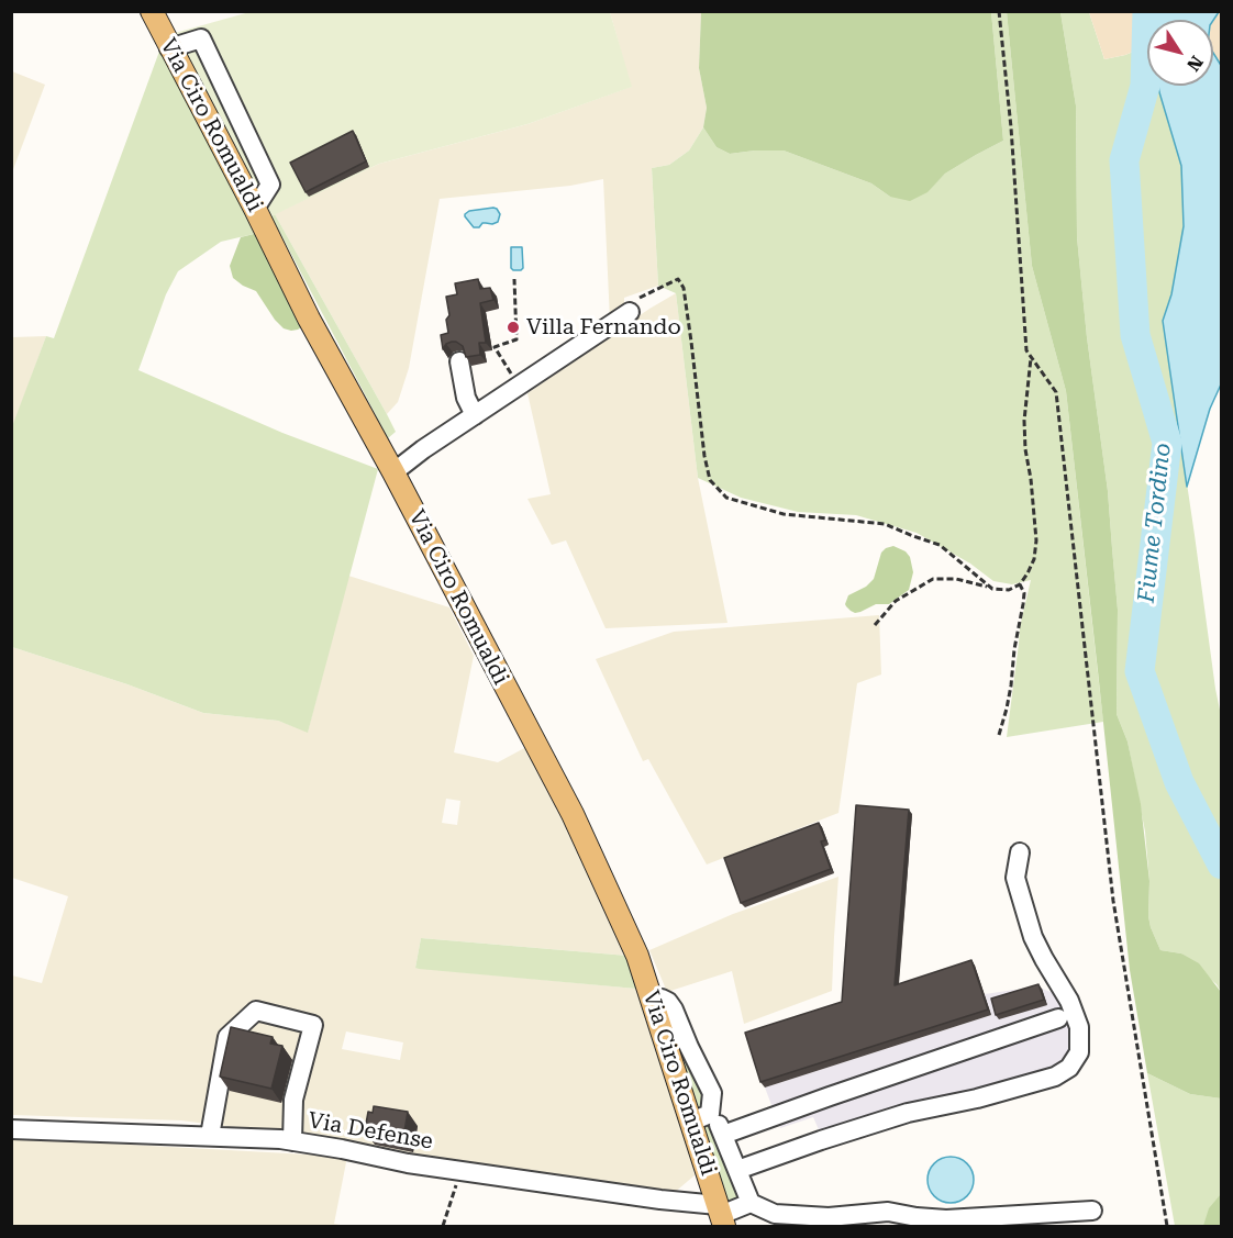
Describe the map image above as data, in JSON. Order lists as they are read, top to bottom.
{
  "streets": {
    "main road": ["Via Ciro Romualdi"],
    "street": ["Via Defense"]
  },
  "crossings": [
    ["Via Ciro Romualdi", "Via Defense"]
  ],
  "water": ["Fiume Tordino"],
  "places": ["Villa Fernando"],
  "north": "bottom right"
}
